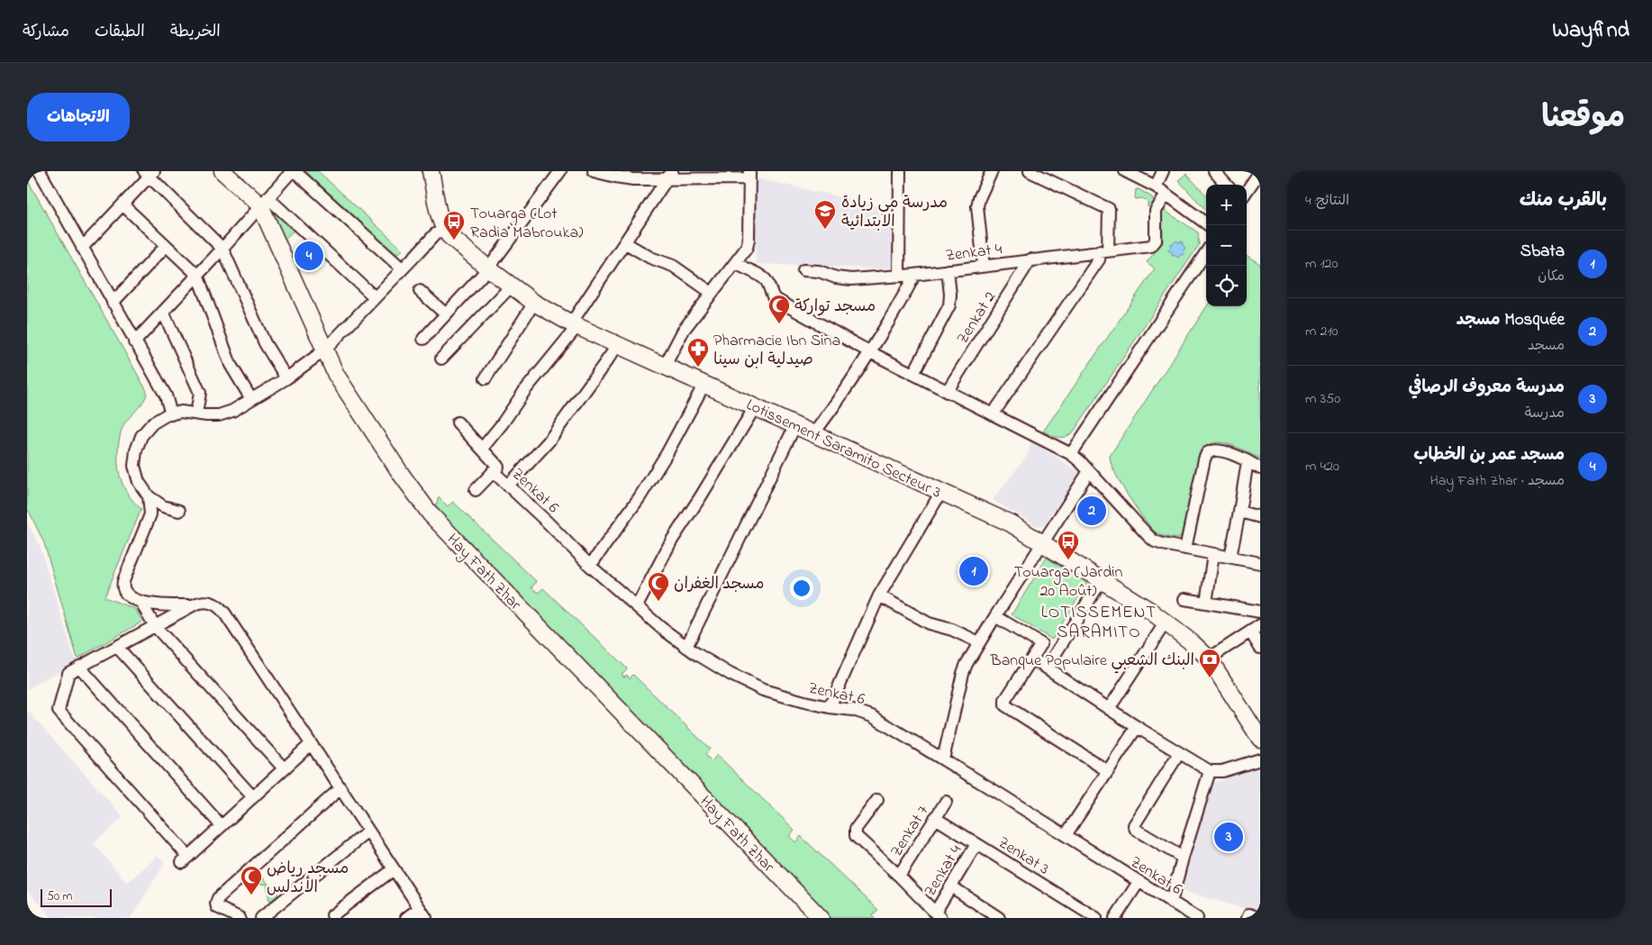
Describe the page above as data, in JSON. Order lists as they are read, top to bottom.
{
  "streets": {
    "street": [
      "Zenkat 4",
      "Zenkat 2",
      "Lotissement Saramito Secteur 3",
      "Zenkat 6",
      "Hay Fath Zhar",
      "Zenkat 7",
      "Zenkat 3"
    ]
  },
  "crossings": [
    ["Zenkat 4", "Zenkat 2"],
    ["Zenkat 4", "Zenkat 3"],
    ["Zenkat 7", "Zenkat 3"]
  ],
  "districts": ["LOTISSEMENT SARAMITO"],
  "places": {
    "school or university": ["مدرسة مي زيادة الابتدائية"],
    "bus stop": ["Touarga (Lot Radia Mabrouka)", "Touarga (Jardin 20 Août)"],
    "mosque": ["مسجد تواركة", "مسجد الغفران", "مسجد رياض الأندلس"],
    "pharmacy": ["Pharmacie Ibn Sina صيدلية ابن سينا"],
    "bank": ["Banque Populaire البنك الشعبي"]
  },
  "scale_bar": "50 m",
  "page": {
    "header": "Wayfind",
    "nav": ["الخريطة", "الطبقات", "مشاركة"],
    "title": "موقعنا",
    "buttons": "الاتجاهات",
    "heading": ["بالقرب منك", "النتائج: 4"],
    "map_buttons": ["+", "−"],
    "list": [
      {
        "mark": "1",
        "name": "Sbata",
        "note": "مكان",
        "value": "120 m"
      },
      {
        "mark": "2",
        "name": "Mosquée مسجد",
        "note": "مسجد",
        "value": "210 m"
      },
      {
        "mark": "3",
        "name": "مدرسة معروف الرصافي",
        "note": "مدرسة",
        "value": "350 m"
      },
      {
        "mark": "4",
        "name": "مسجد عمر بن الخطاب",
        "note": "مسجد · Hay Fath Zhar",
        "value": "420 m"
      }
    ],
    "pins": [
      "4",
      "2",
      "1",
      "3"
    ],
    "scale": "50 m"
  }
}
